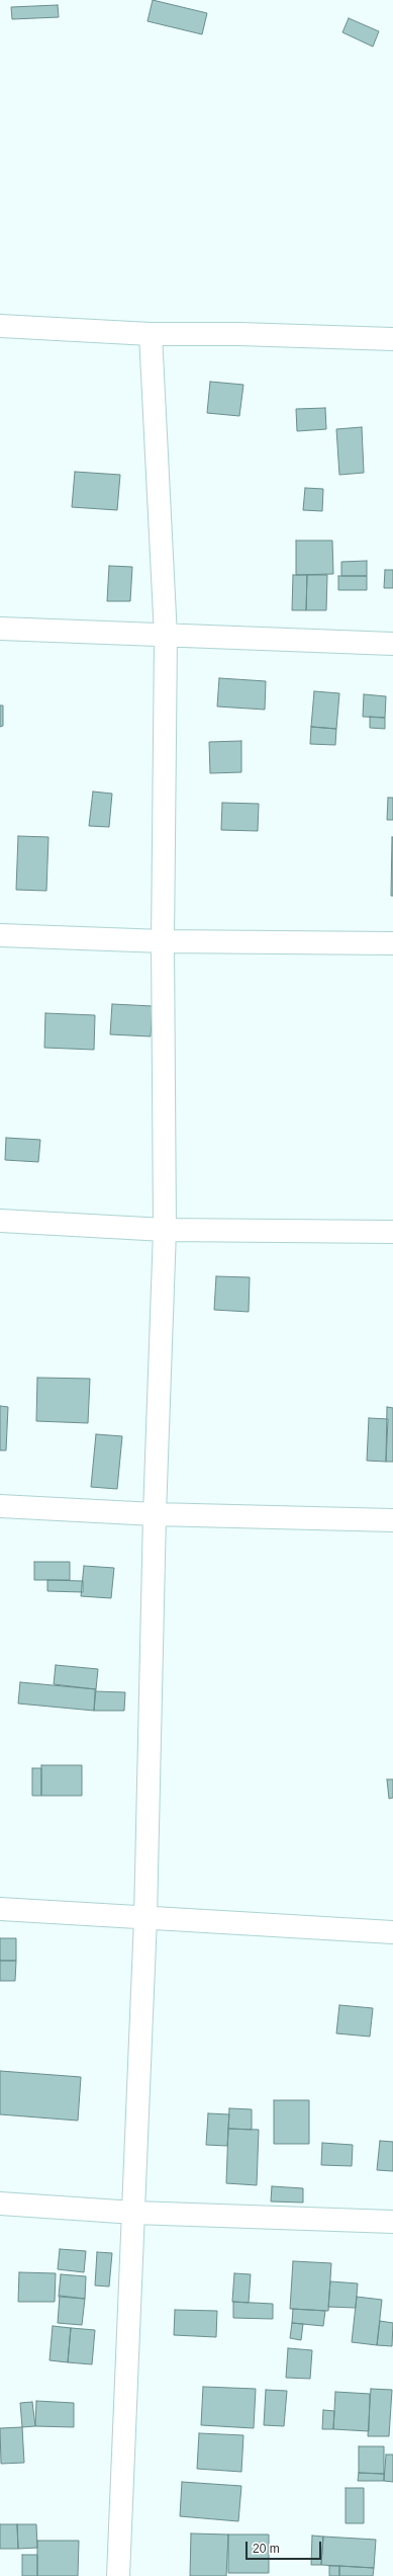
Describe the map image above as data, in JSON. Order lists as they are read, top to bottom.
{
  "scale_bar": "20 m"
}
